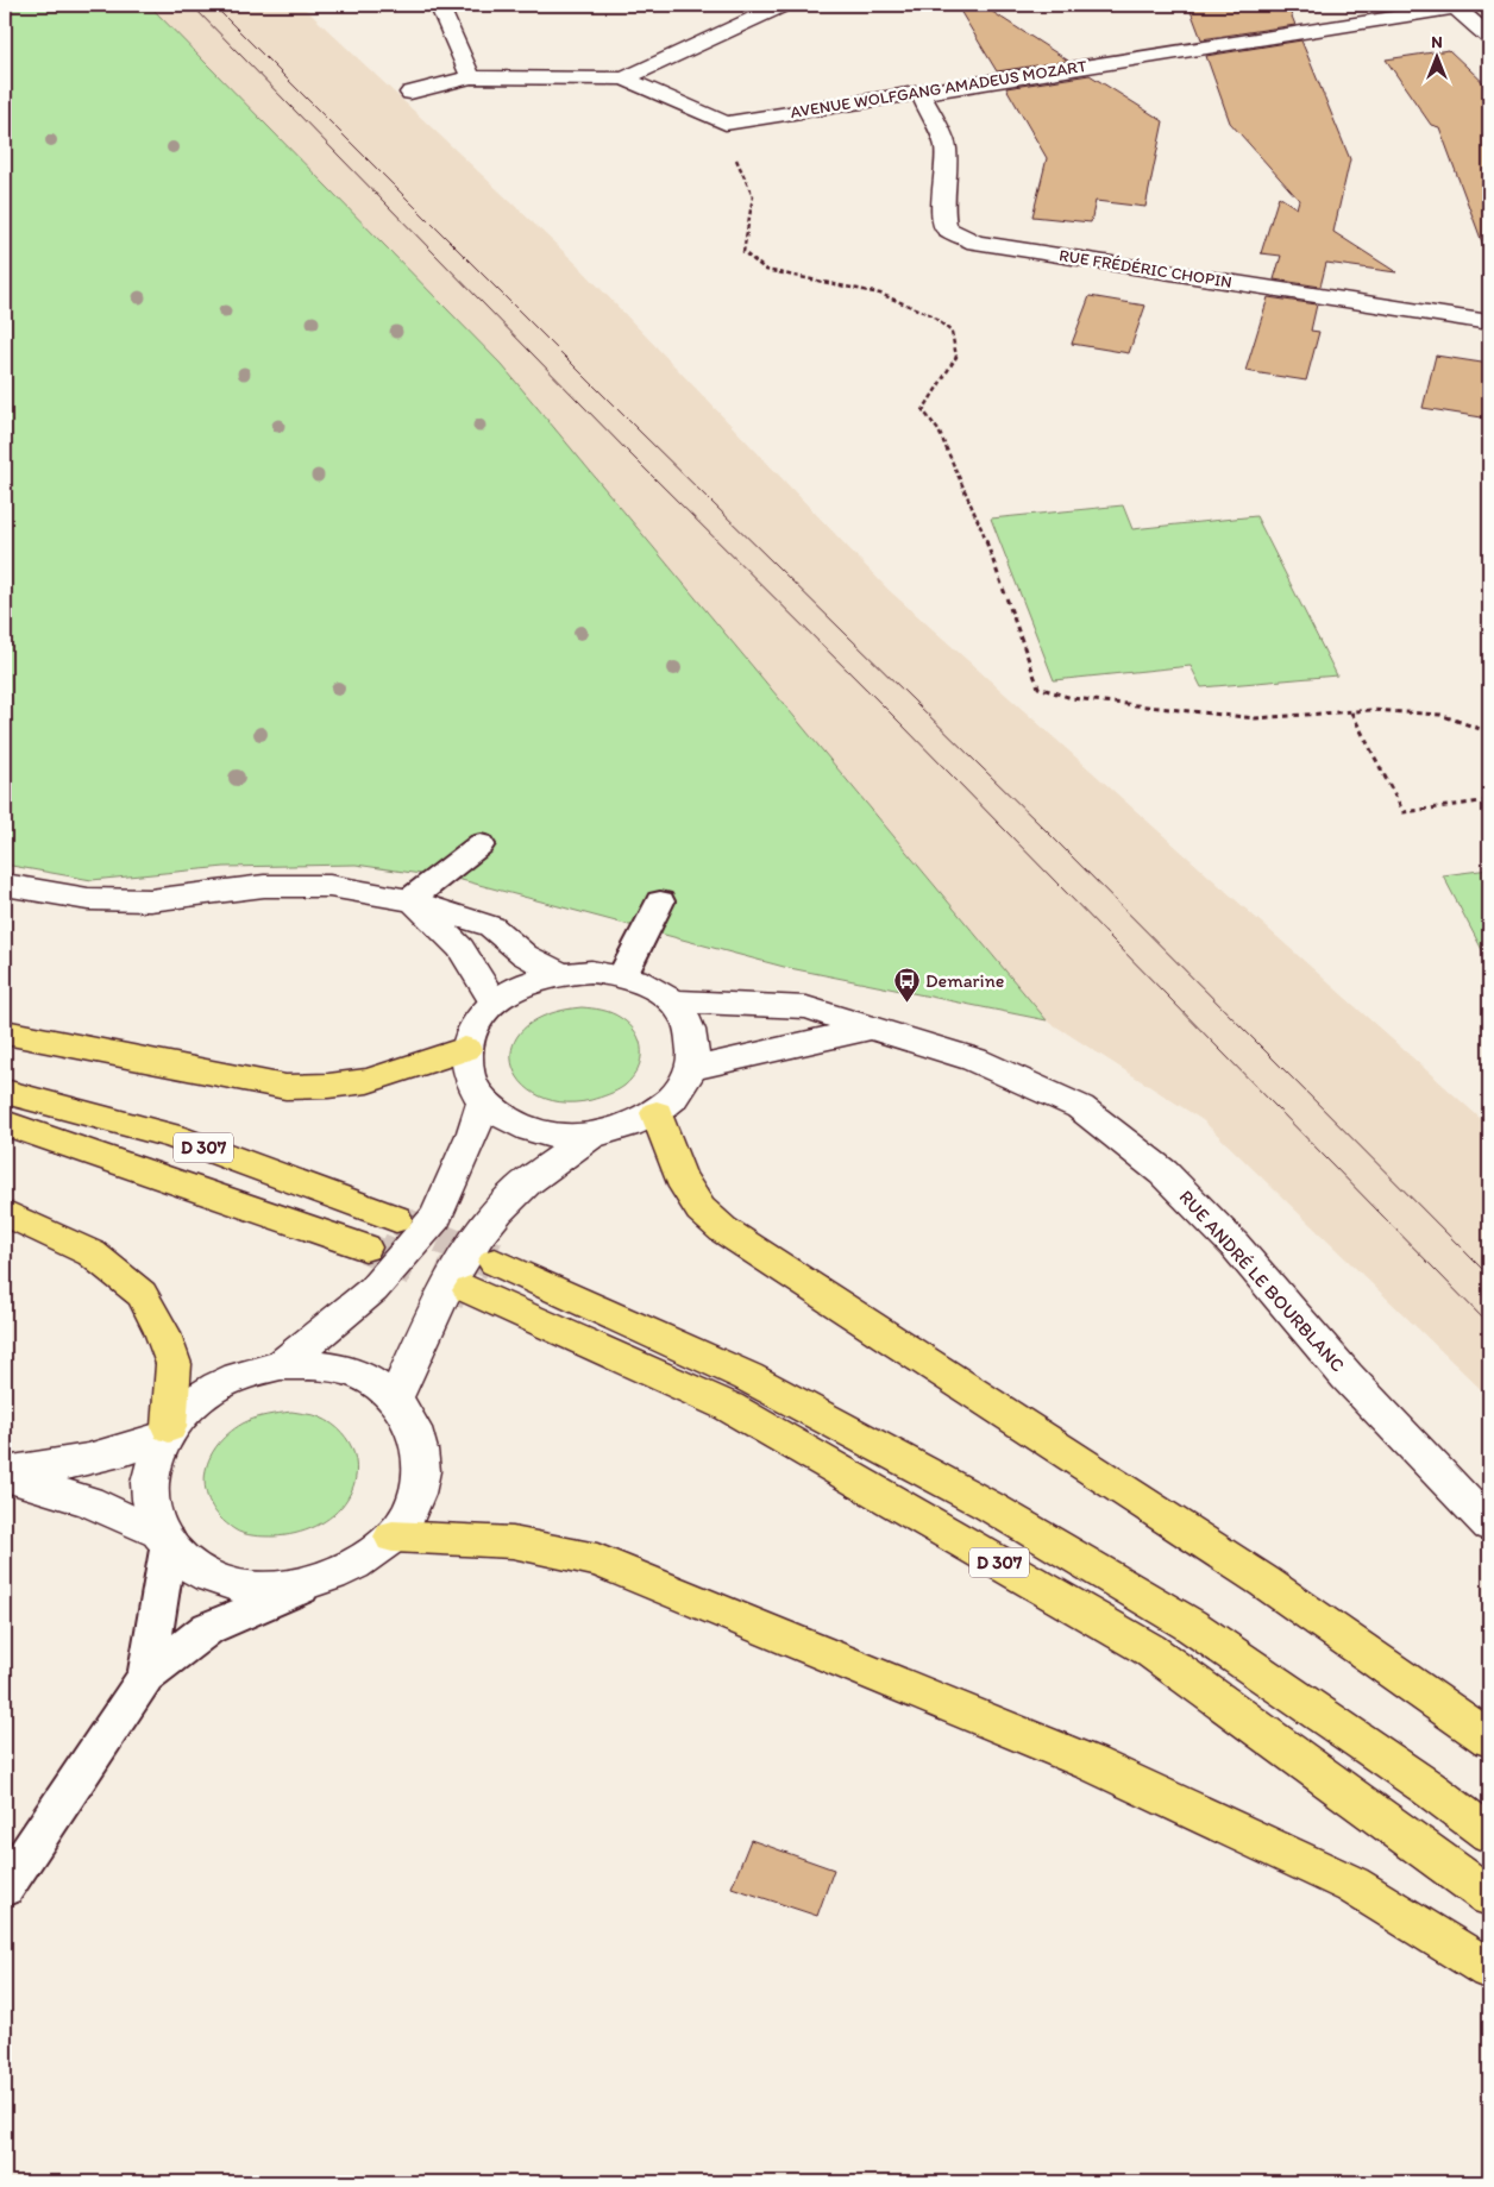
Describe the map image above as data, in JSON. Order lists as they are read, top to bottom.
{
  "streets": {
    "main road": ["D 307"],
    "street": ["AVENUE WOLFGANG AMADEUS MOZART", "RUE FRÉDÉRIC CHOPIN", "RUE ANDRÉ LE BOURBLANC"]
  },
  "crossings": [
    ["AVENUE WOLFGANG AMADEUS MOZART", "RUE FRÉDÉRIC CHOPIN"]
  ],
  "places": {
    "bus stop": ["Demarine"]
  },
  "north": "top"
}
